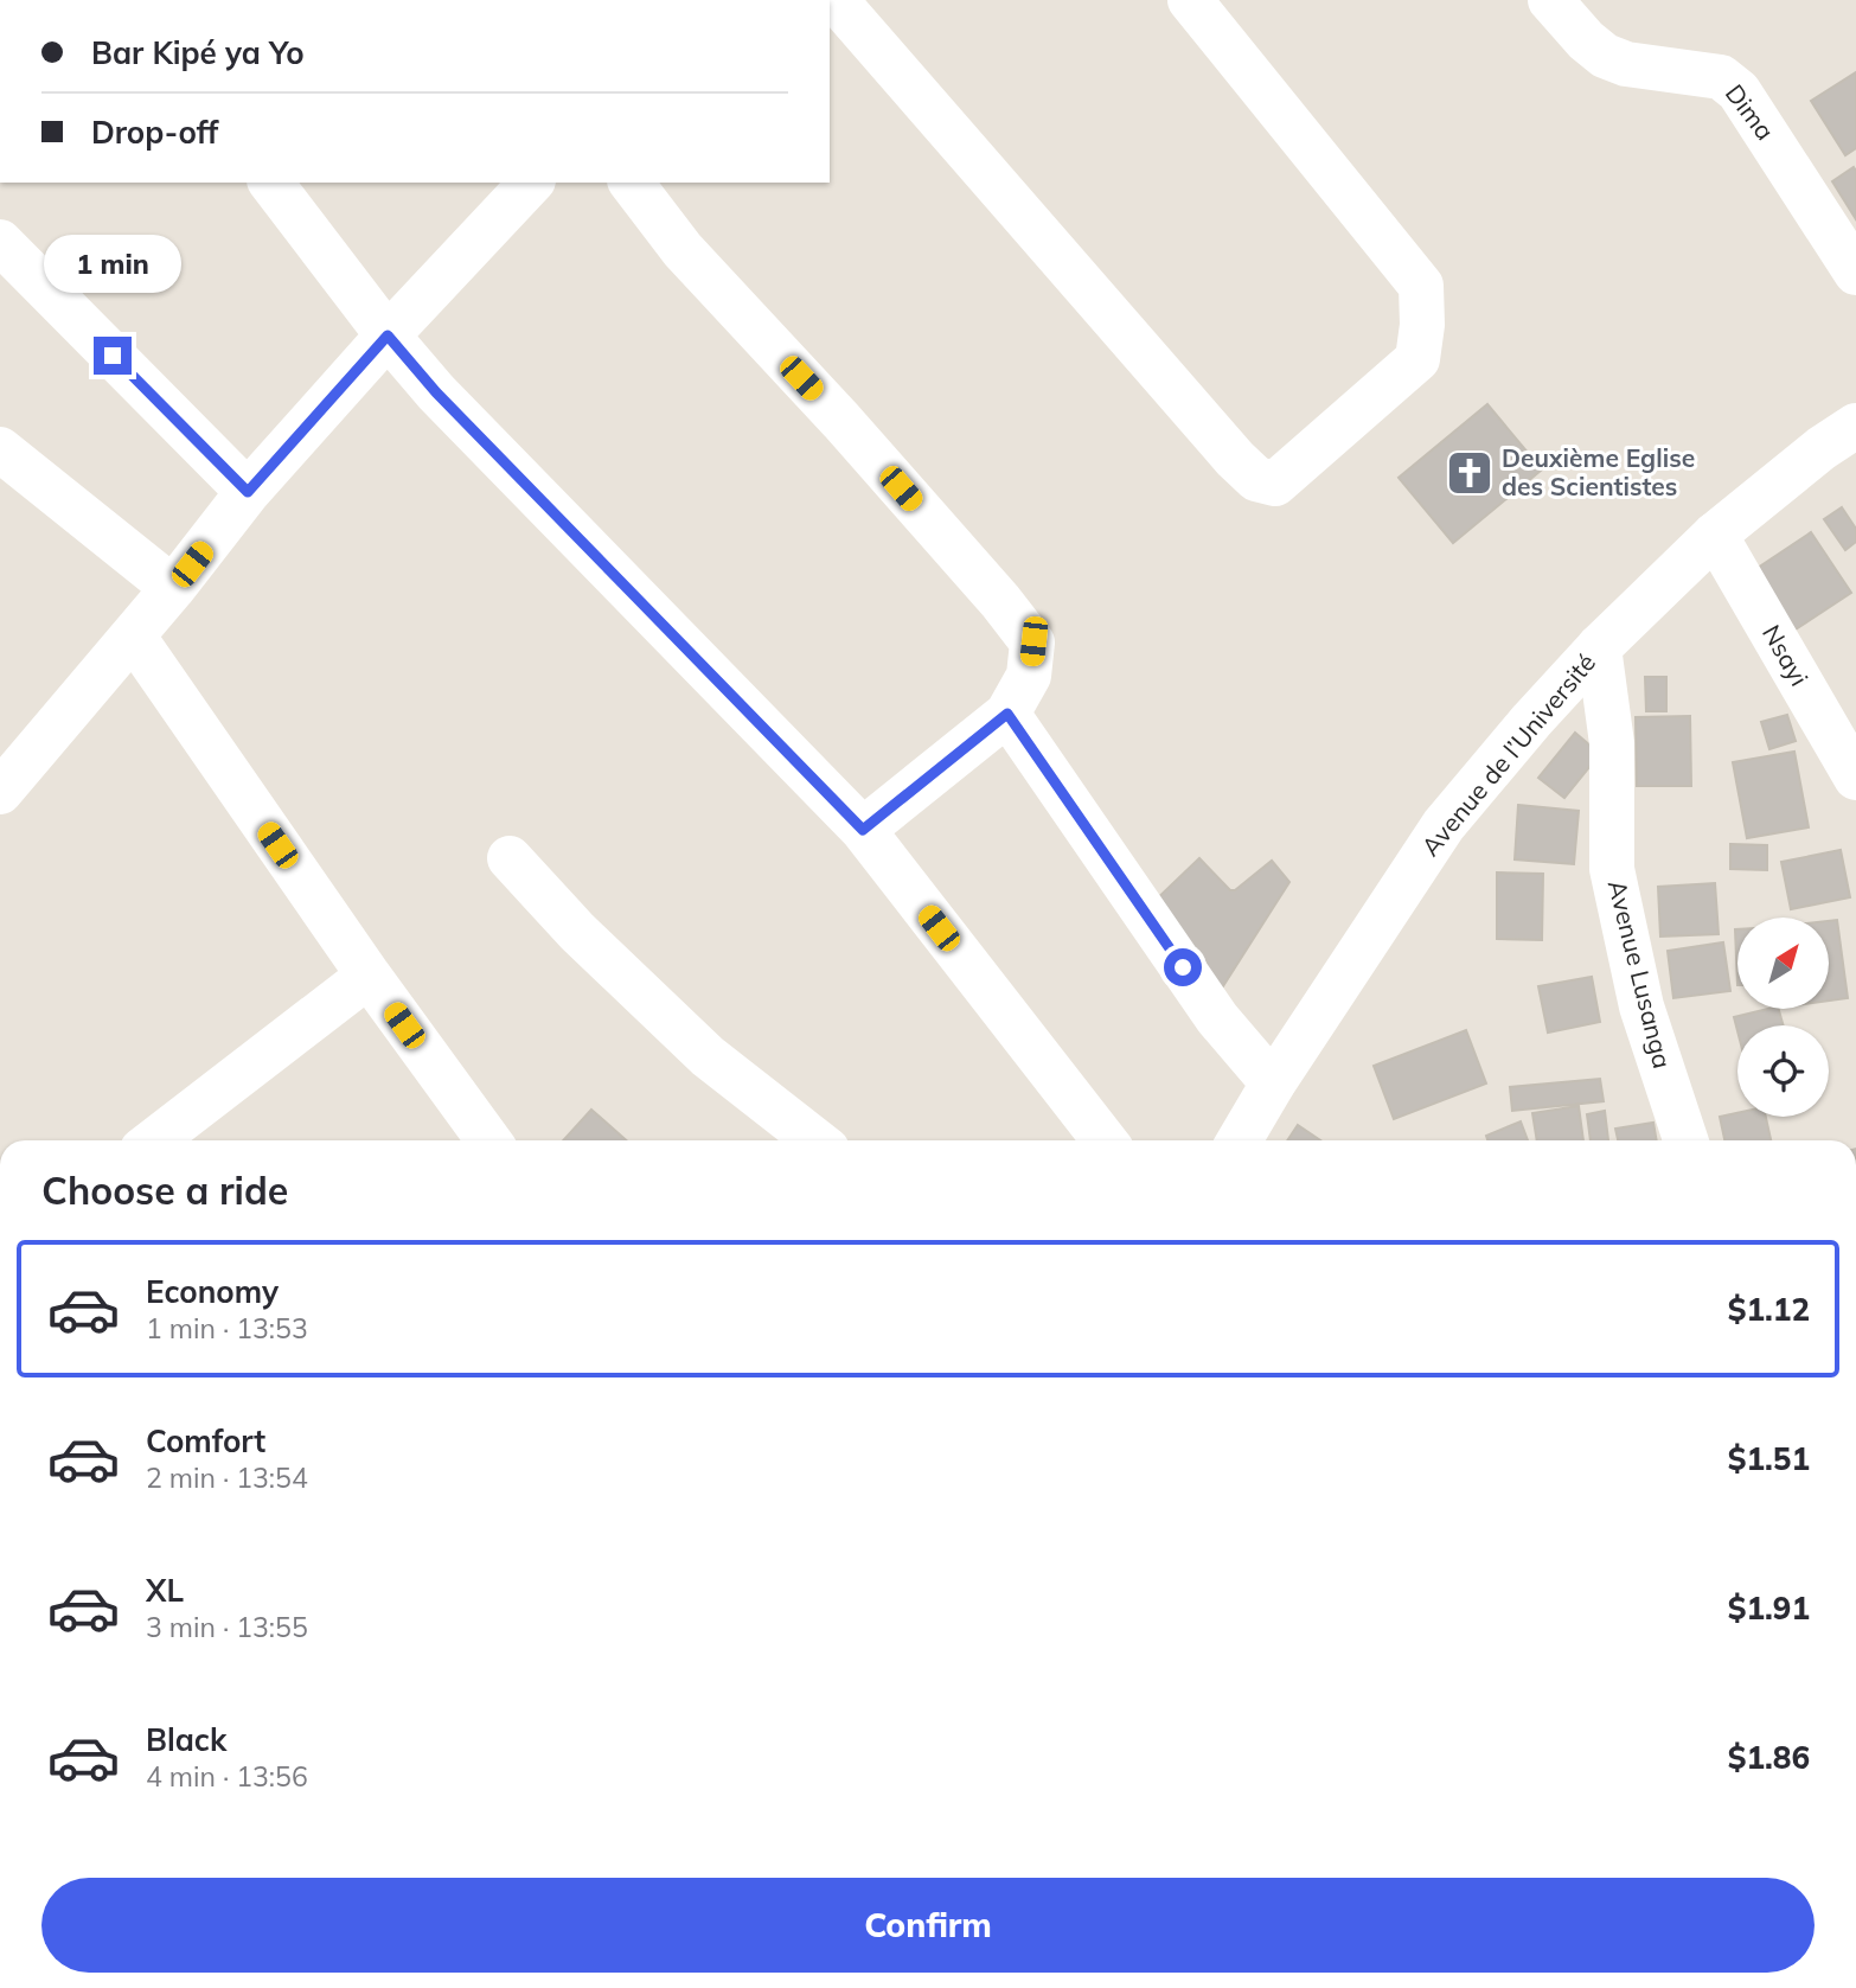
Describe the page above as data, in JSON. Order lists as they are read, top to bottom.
{
  "streets": {
    "street": [
      "Dima",
      "Nsayi",
      "Avenue de l’Université",
      "Avenue Lusanga"
    ]
  },
  "crossings": [
    ["Nsayi", "Avenue de l’Université"],
    ["Avenue de l’Université", "Avenue Lusanga"]
  ],
  "places": {
    "church": ["Deuxième Eglise des Scientistes"]
  },
  "north": "top right",
  "page": {
    "banner": ["Bar Kipé ya Yo", "Drop-off"],
    "bubble": "1 min",
    "heading": "Choose a ride",
    "list": [
      {
        "name": "Economy",
        "note": "1 min · 13:53",
        "value": "$1.12"
      },
      {
        "name": "Comfort",
        "note": "2 min · 13:54",
        "value": "$1.51"
      },
      {
        "name": "XL",
        "note": "3 min · 13:55",
        "value": "$1.91"
      },
      {
        "name": "Black",
        "note": "4 min · 13:56",
        "value": "$1.86"
      }
    ],
    "buttons": "Confirm"
  }
}
